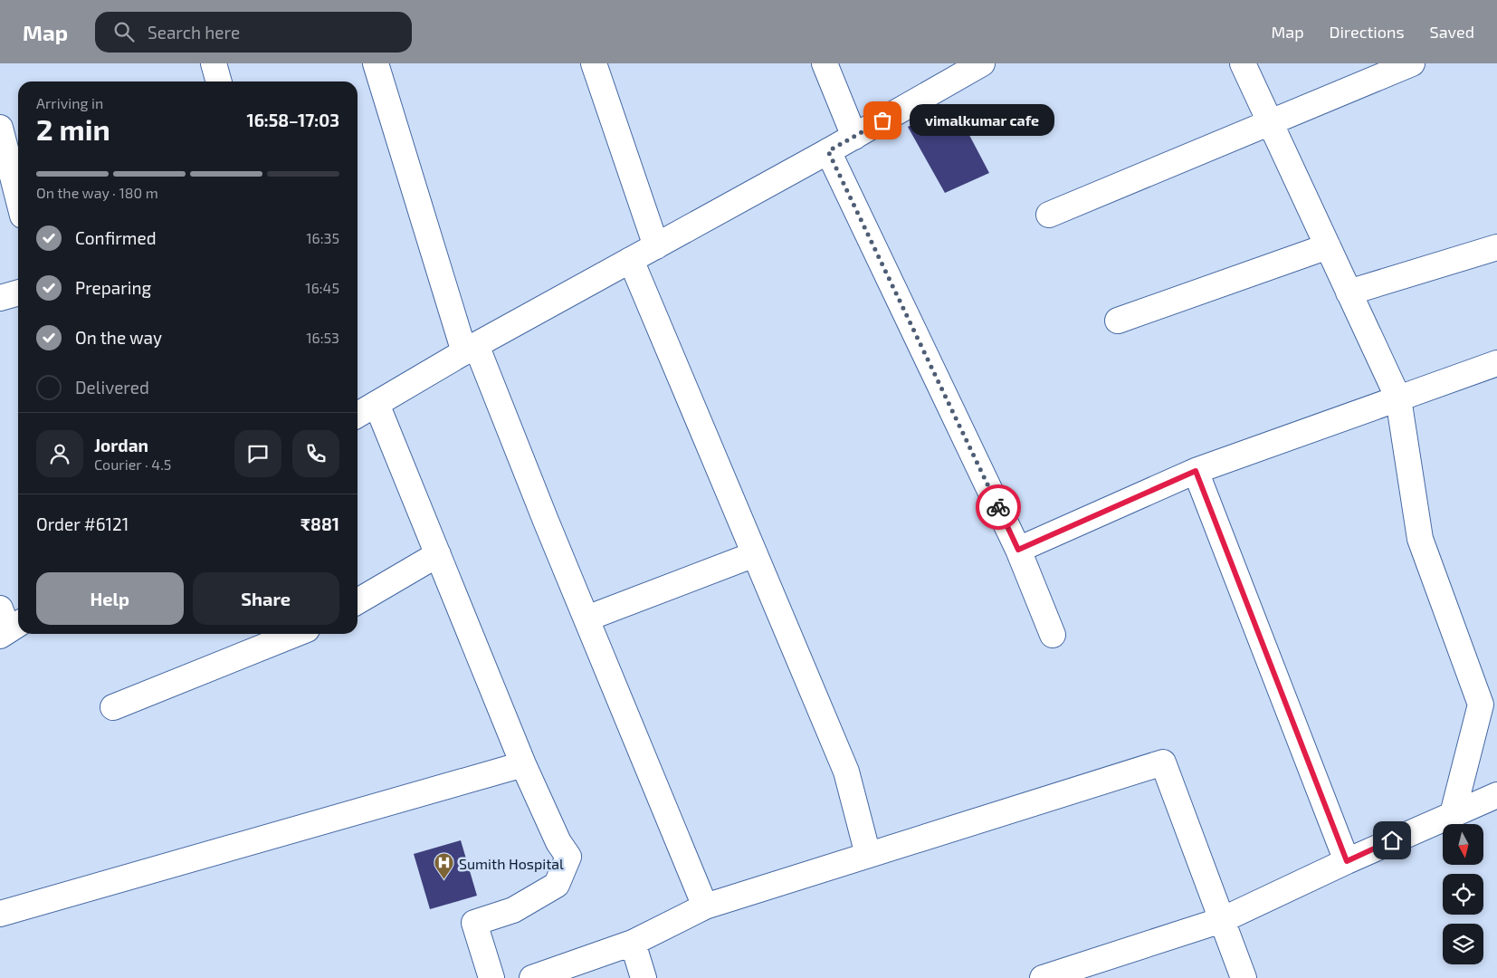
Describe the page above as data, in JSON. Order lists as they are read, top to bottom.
{
  "places": {
    "other": ["vimalkumar cafe"],
    "hospital": ["Sumith Hospital"]
  },
  "north": "bottom",
  "page": {
    "header": "Map",
    "search": "Search here",
    "nav": ["Map", "Directions", "Saved"],
    "heading": ["2 min", "Arriving in", "16:58–17:03"],
    "panel": [
      "Jordan",
      "Courier · 4.5",
      "Order #6121",
      "₹881"
    ],
    "bubble": "vimalkumar cafe",
    "bar": "On the way · 180 m",
    "list": [
      ["Confirmed", "16:35"],
      ["Preparing", "16:45"],
      ["On the way", "16:53"],
      "Delivered"
    ],
    "buttons": ["Help", "Share"]
  }
}
